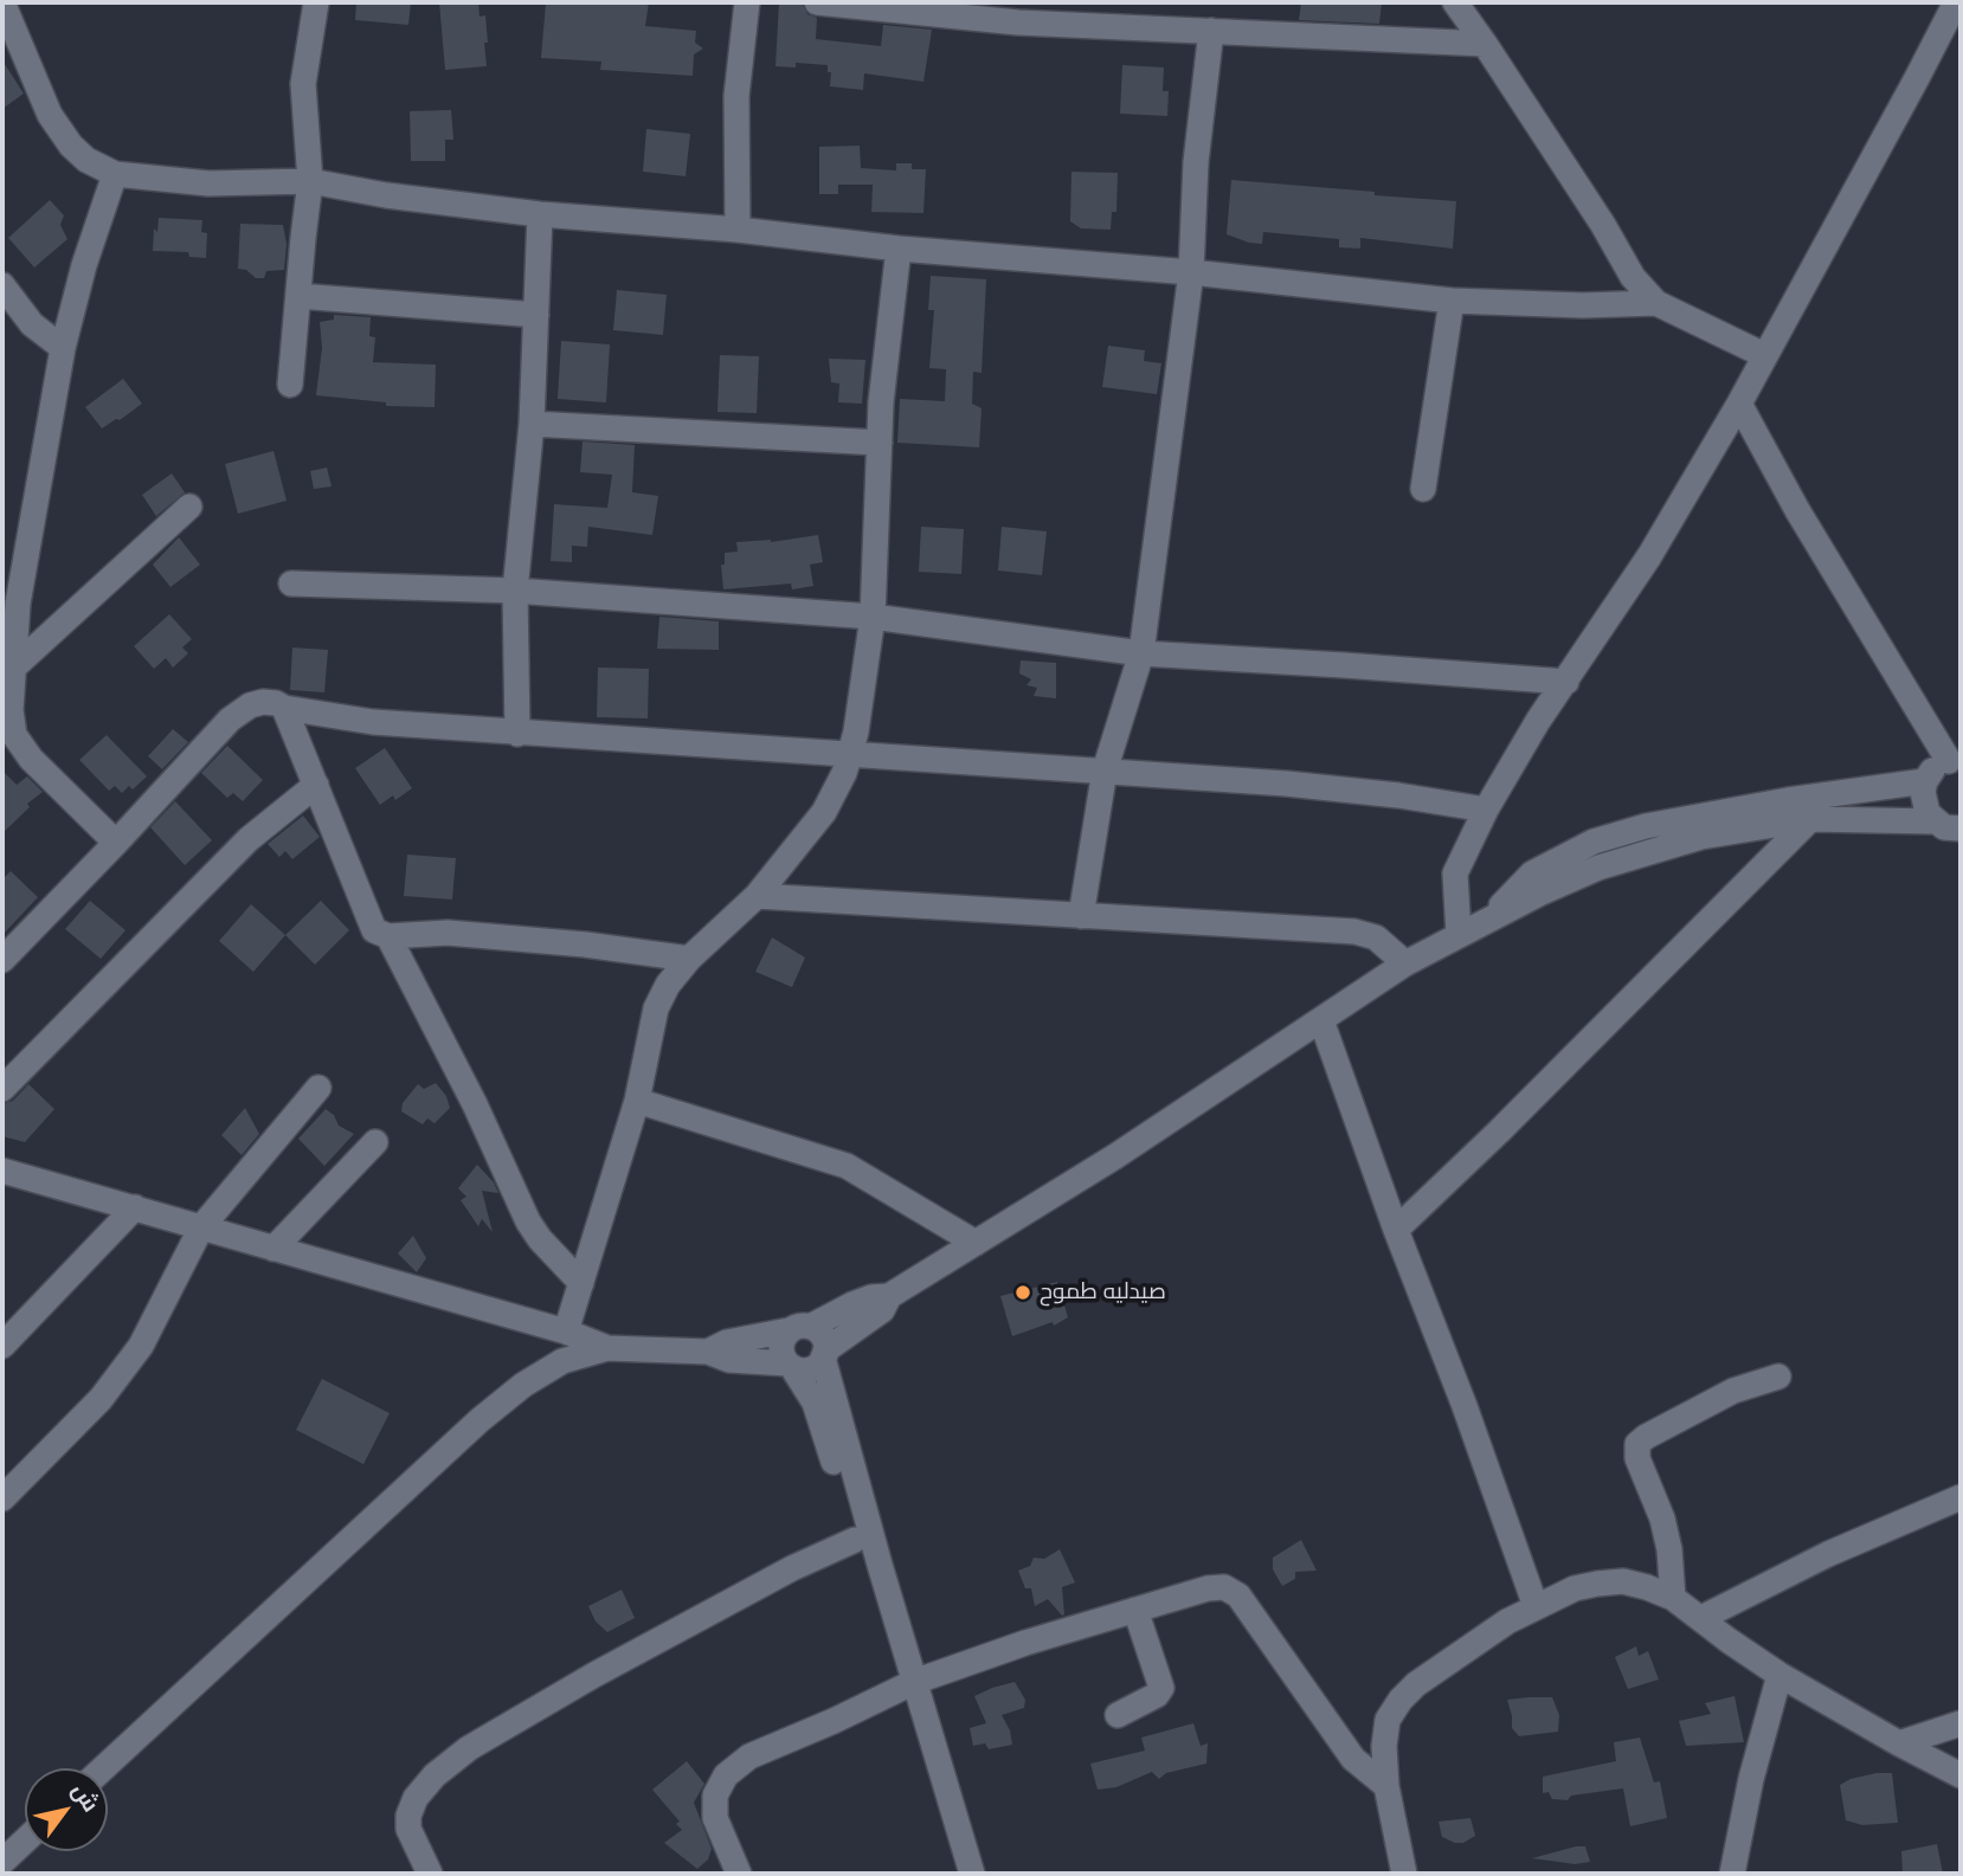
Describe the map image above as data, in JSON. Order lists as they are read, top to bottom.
{
  "places": ["صيدليه طموح"],
  "north": "top right"
}
